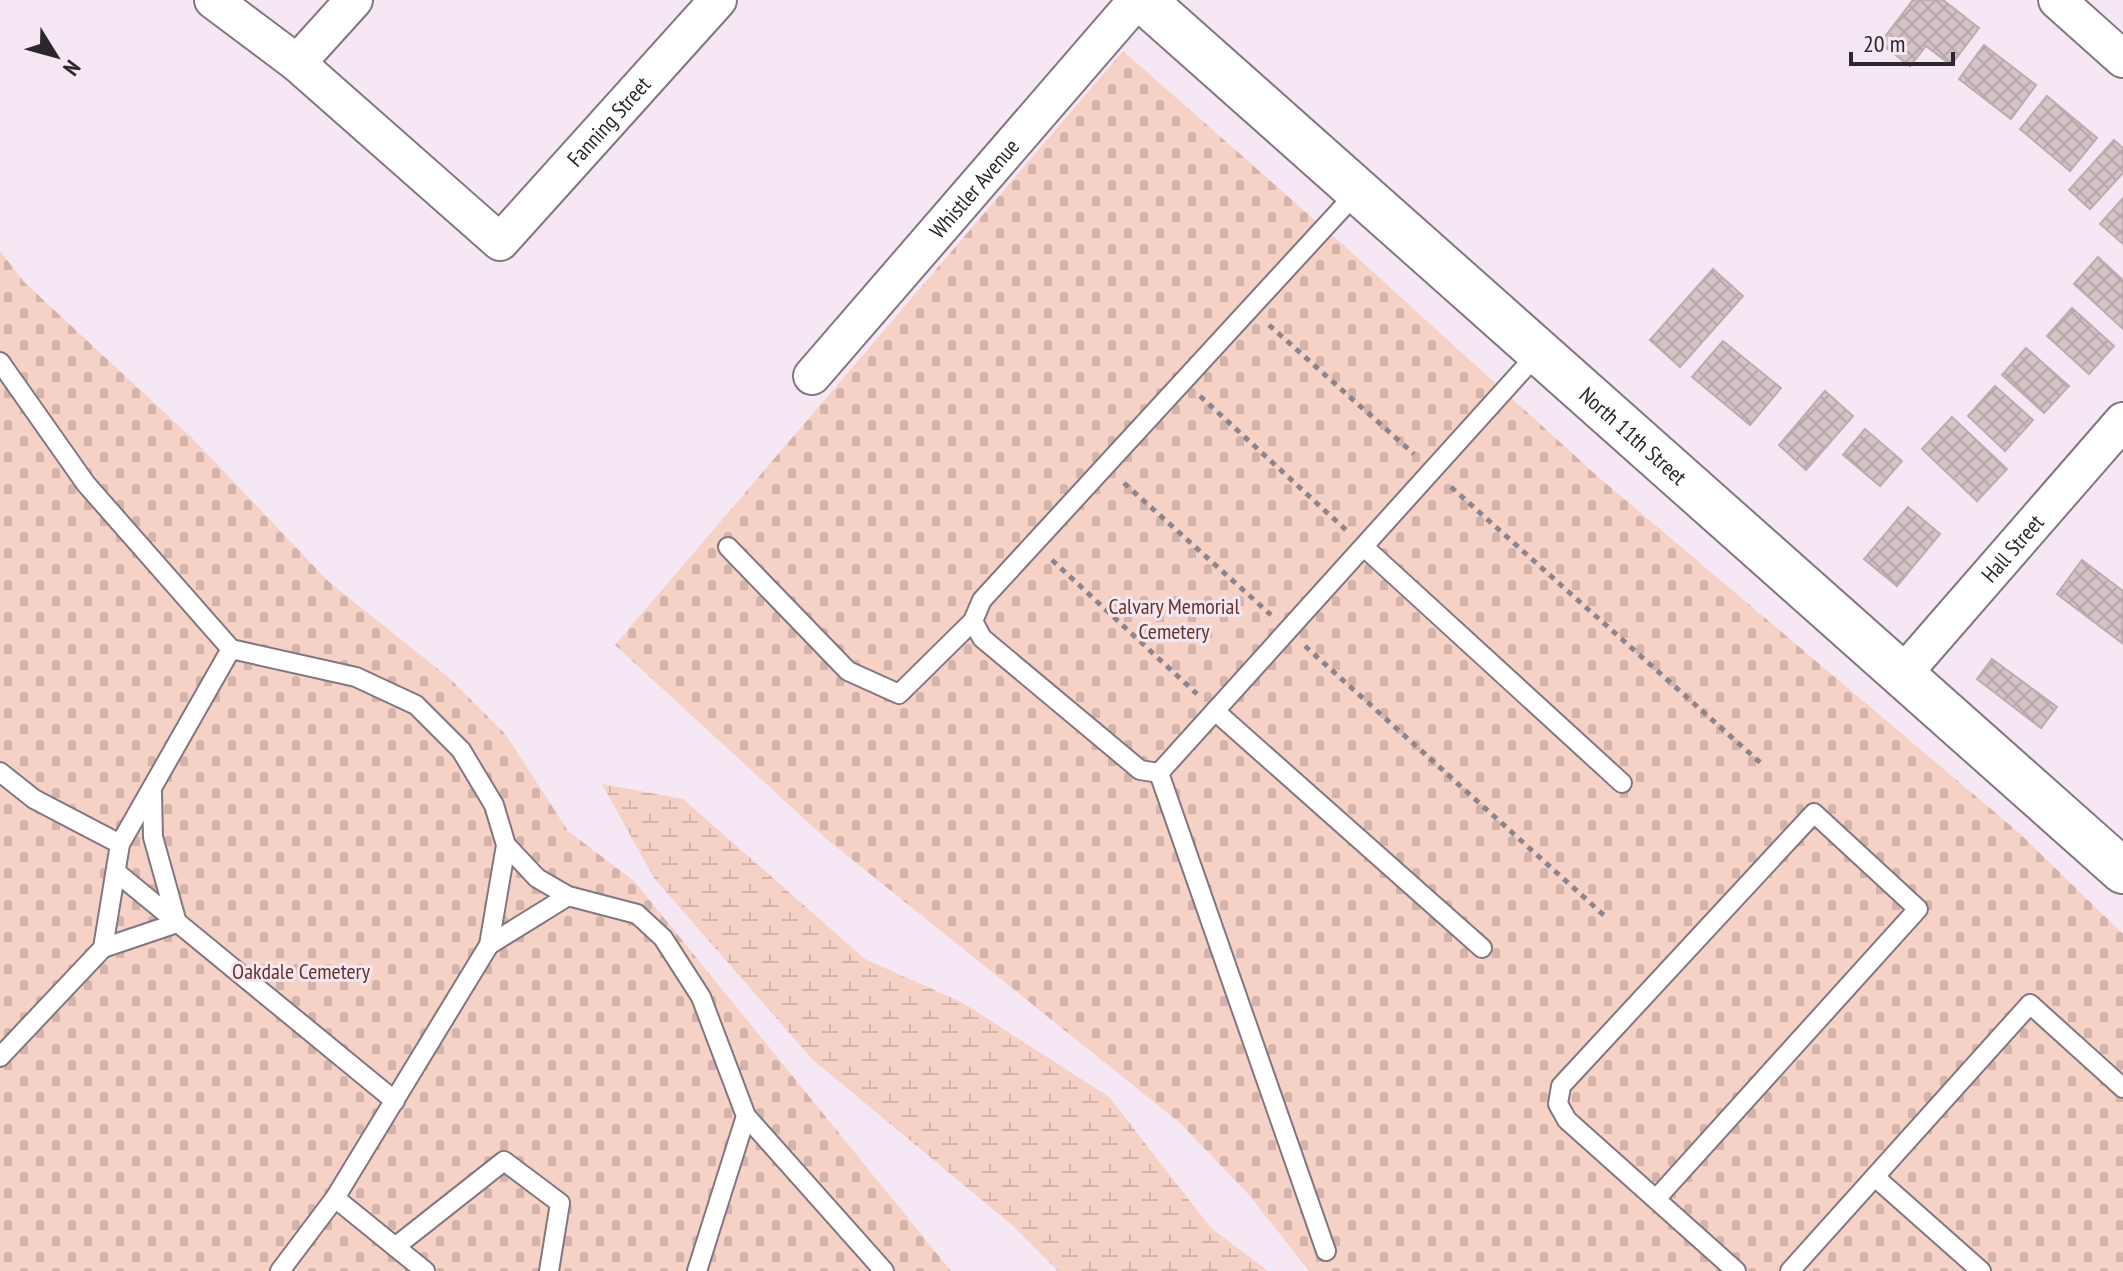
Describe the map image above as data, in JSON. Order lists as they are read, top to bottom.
{
  "streets": {
    "street": [
      "Fanning Street",
      "Whistler Avenue",
      "North 11th Street",
      "Hall Street"
    ]
  },
  "crossings": [
    ["North 11th Street", "Hall Street"]
  ],
  "parks": ["Calvary Memorial Cemetery", "Oakdale Cemetery"],
  "scale_bar": "20 m",
  "north": "bottom right"
}
